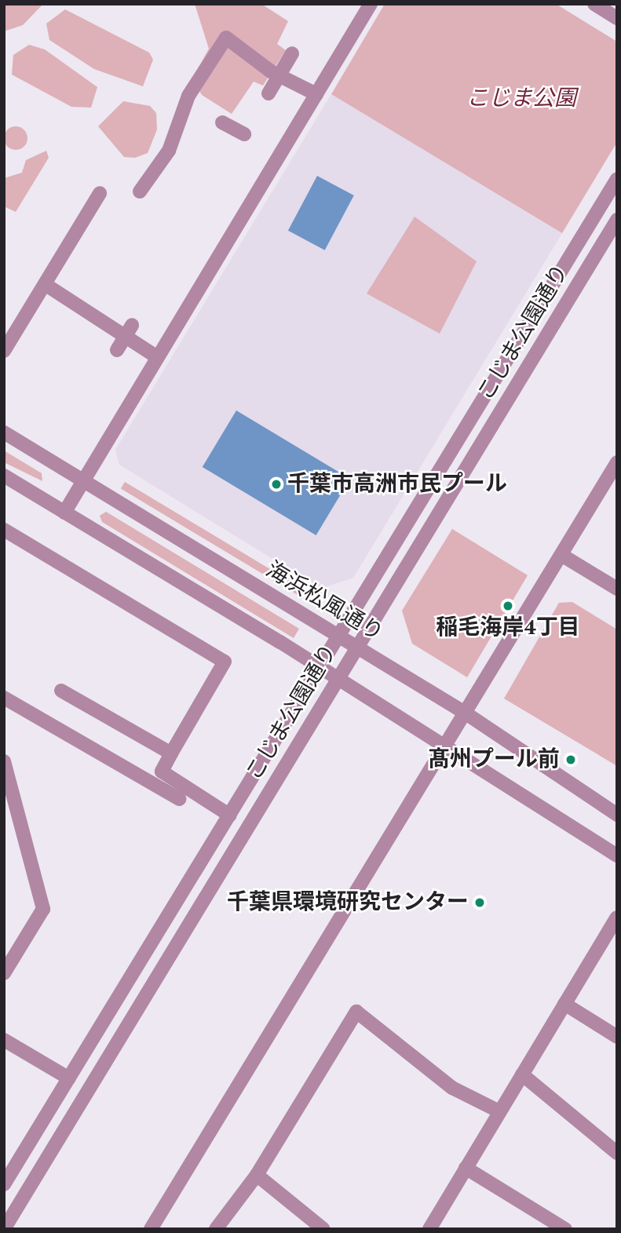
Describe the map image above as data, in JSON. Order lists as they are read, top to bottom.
{
  "streets": {
    "street": ["こじま公園通り", "海浜松風通り"]
  },
  "crossings": [
    ["こじま公園通り", "海浜松風通り"]
  ],
  "parks": ["こじま公園"],
  "places": [
    "千葉市高洲市民プール",
    "稲毛海岸4丁目",
    "髙州プール前",
    "千葉県環境研究センター"
  ]
}
